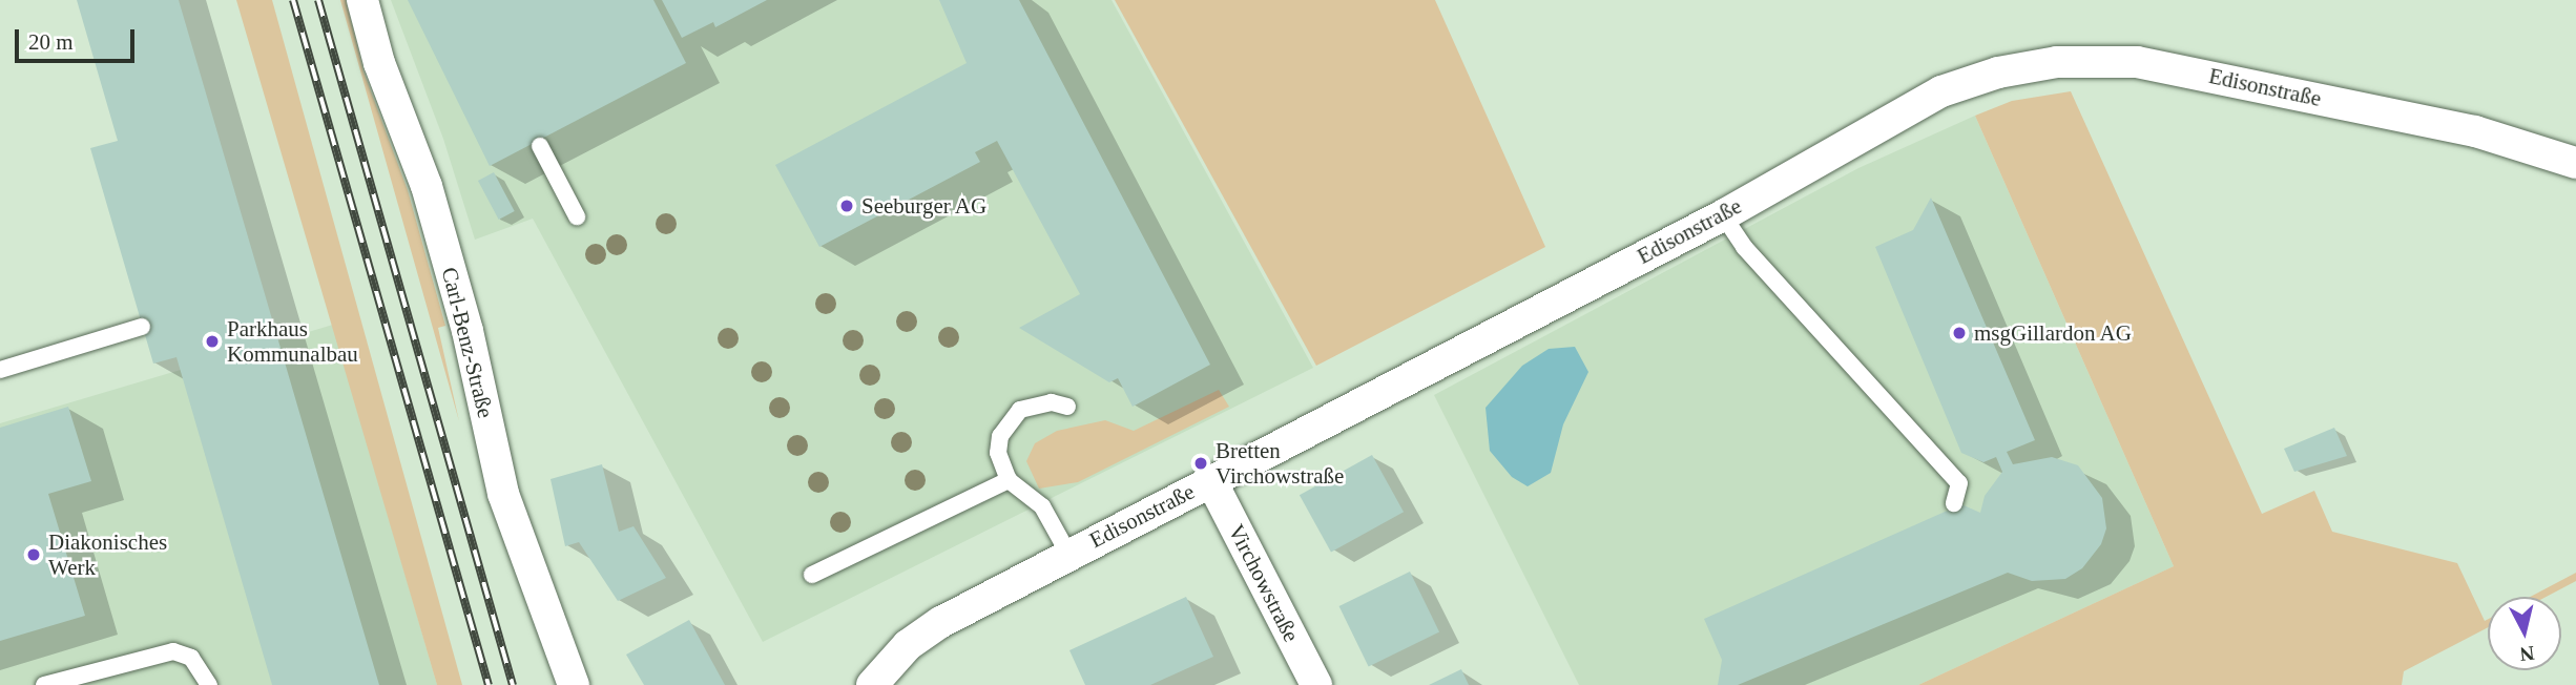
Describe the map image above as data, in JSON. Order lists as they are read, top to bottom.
{
  "streets": {
    "street": ["Edisonstraße", "Carl-Benz-Straße", "Virchowstraße"]
  },
  "crossings": [
    ["Edisonstraße", "Virchowstraße"]
  ],
  "places": [
    "Seeburger AG",
    "msgGillardon AG",
    "Parkhaus Kommunalbau",
    "Bretten Virchowstraße",
    "Diakonisches Werk"
  ],
  "scale_bar": "20 m",
  "north": "bottom"
}
